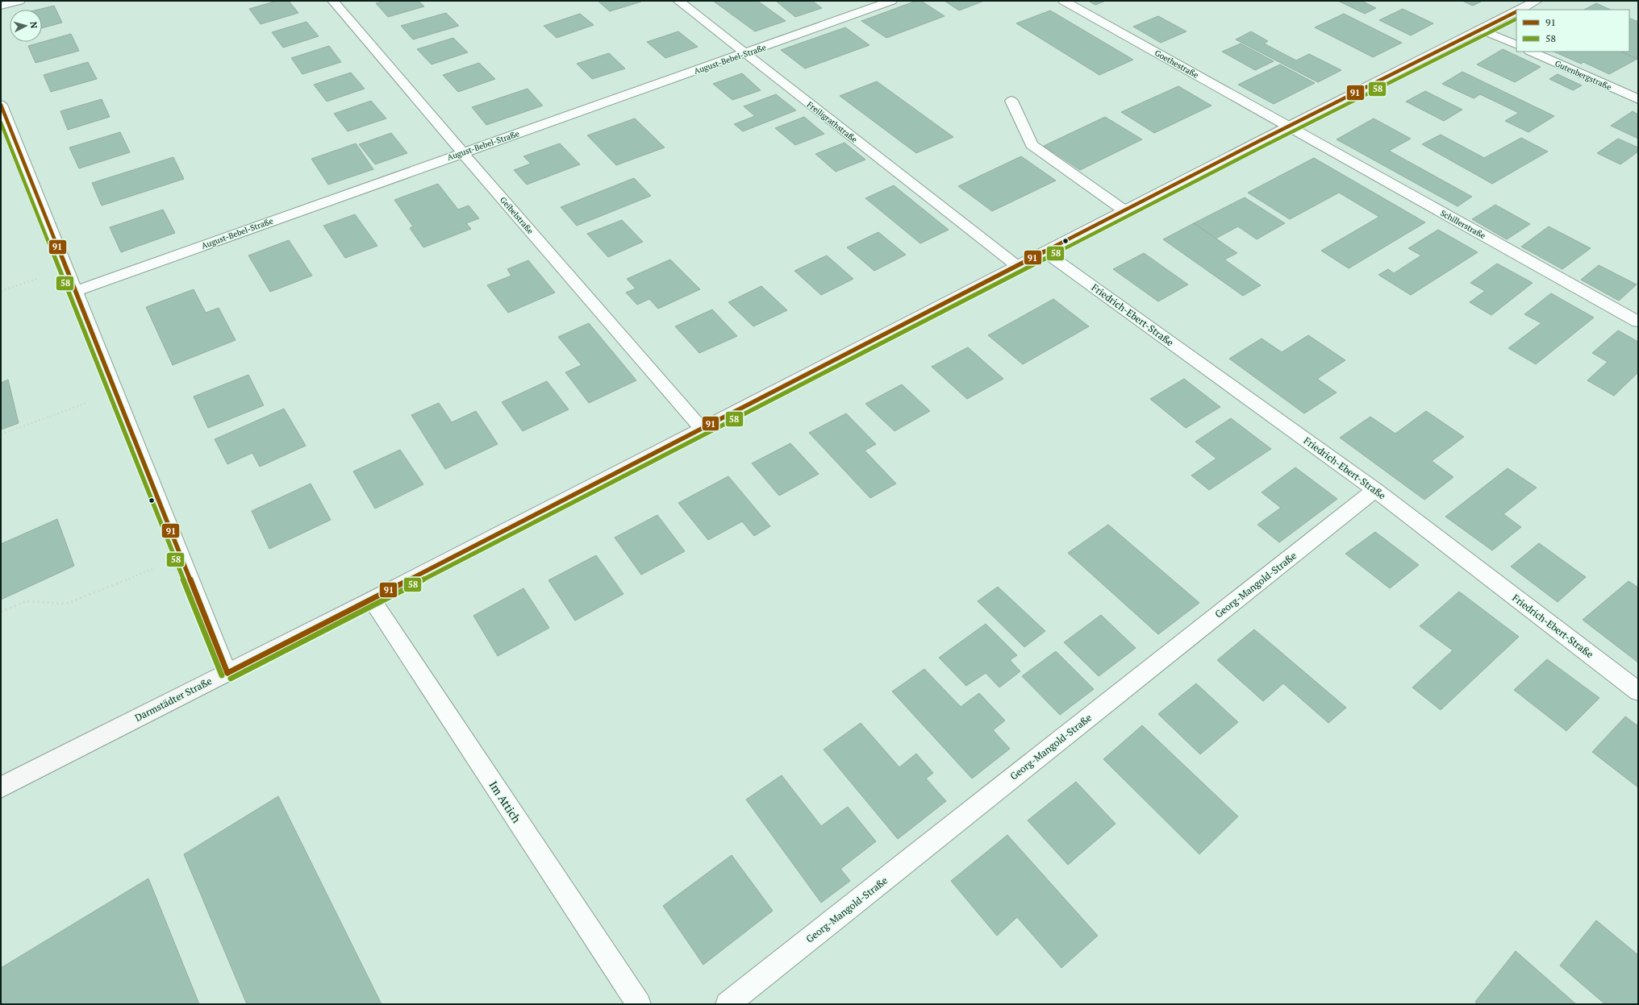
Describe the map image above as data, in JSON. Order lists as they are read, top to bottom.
{
  "streets": {
    "main road": ["Darmstädter Straße"],
    "street": [
      "August-Bebel-Straße",
      "Goethestraße",
      "Gutenbergstraße",
      "Freiligrathstraße",
      "Geibelstraße",
      "Schillerstraße",
      "Friedrich-Ebert-Straße",
      "Georg-Mangold-Straße",
      "Im Attich"
    ]
  },
  "crossings": [
    ["August-Bebel-Straße", "Freiligrathstraße"],
    ["August-Bebel-Straße", "Geibelstraße"],
    ["Goethestraße", "Schillerstraße"],
    ["Goethestraße", "Darmstädter Straße"],
    ["Freiligrathstraße", "Darmstädter Straße"],
    ["Geibelstraße", "Darmstädter Straße"],
    ["Schillerstraße", "Darmstädter Straße"],
    ["Friedrich-Ebert-Straße", "Georg-Mangold-Straße"],
    ["Friedrich-Ebert-Straße", "Darmstädter Straße"],
    ["Darmstädter Straße", "Im Attich"]
  ],
  "lines": ["transit line 91", "transit line 58"],
  "legend": ["91", "58"],
  "north": "right"
}
